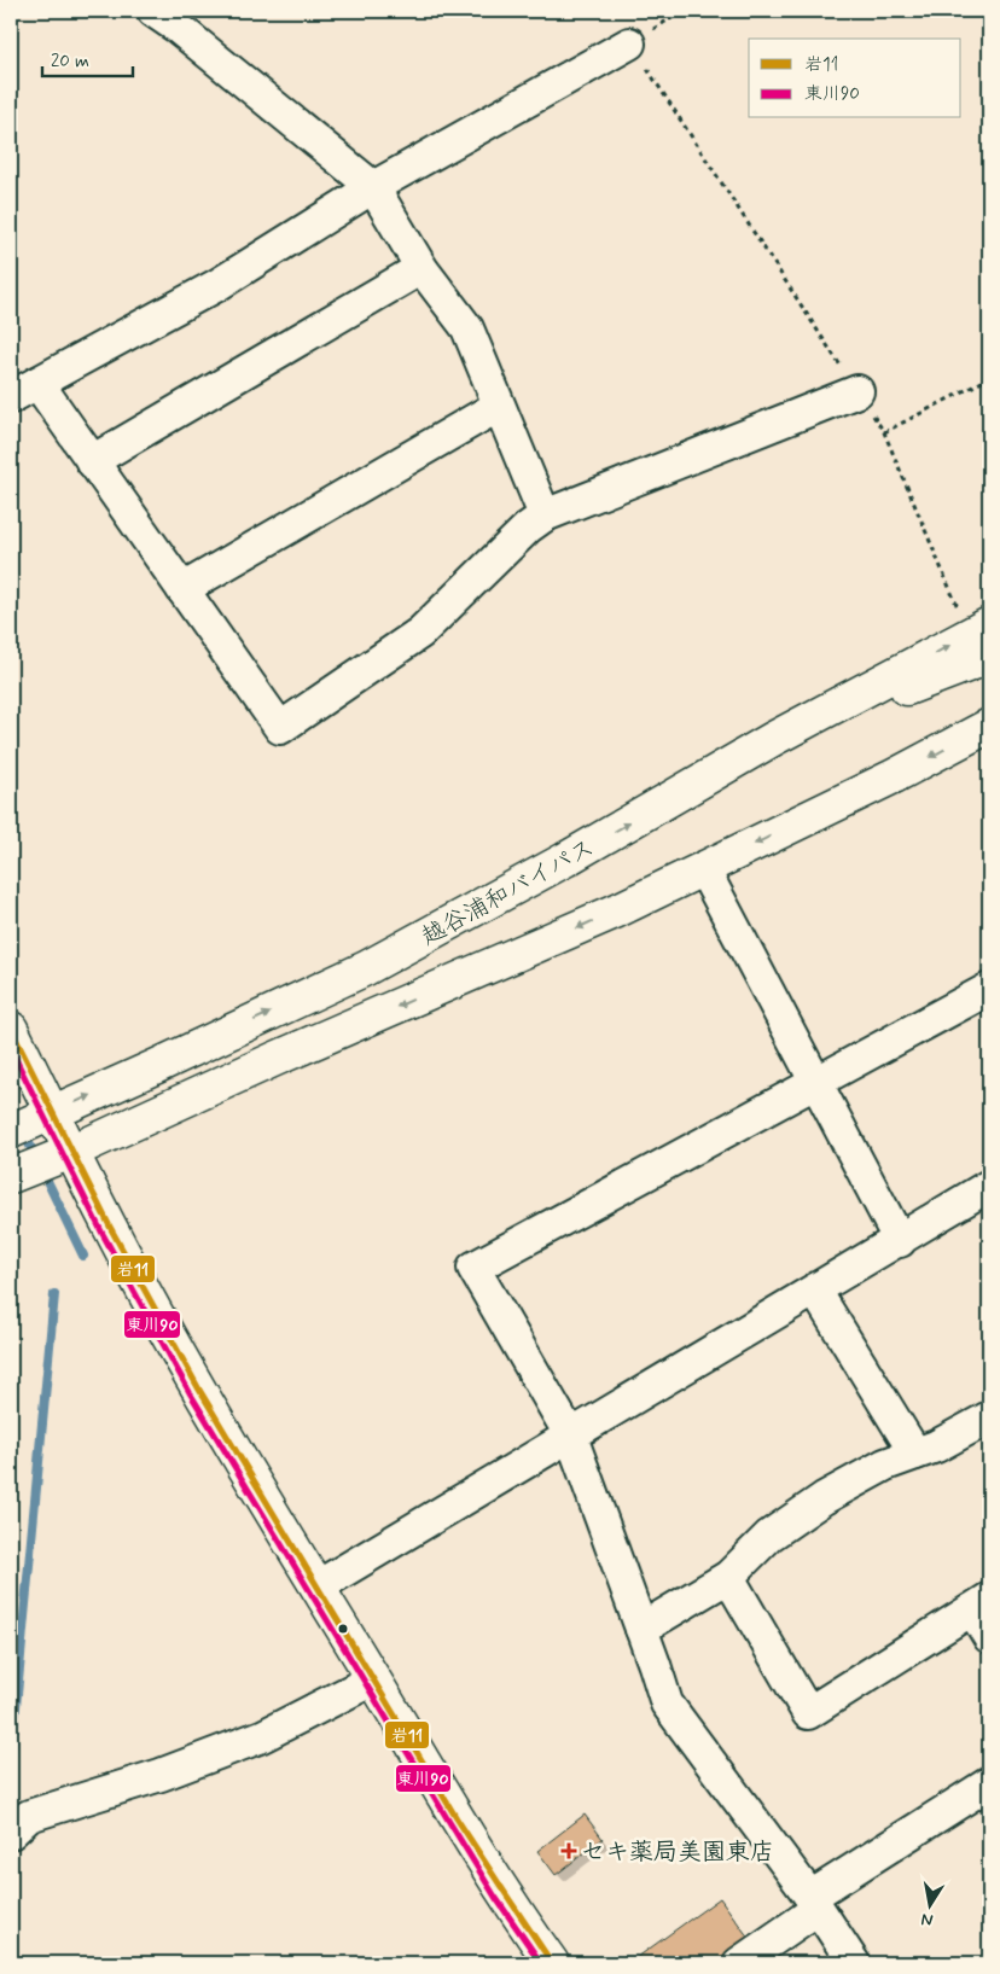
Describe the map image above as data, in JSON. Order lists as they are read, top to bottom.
{
  "streets": {
    "main road": ["越谷浦和バイパス"]
  },
  "places": {
    "health": ["セキ薬局美園東店"]
  },
  "lines": ["transit line 岩11", "transit line 東川90"],
  "legend": ["岩11", "東川90"],
  "scale_bar": "20 m",
  "north": "bottom"
}
